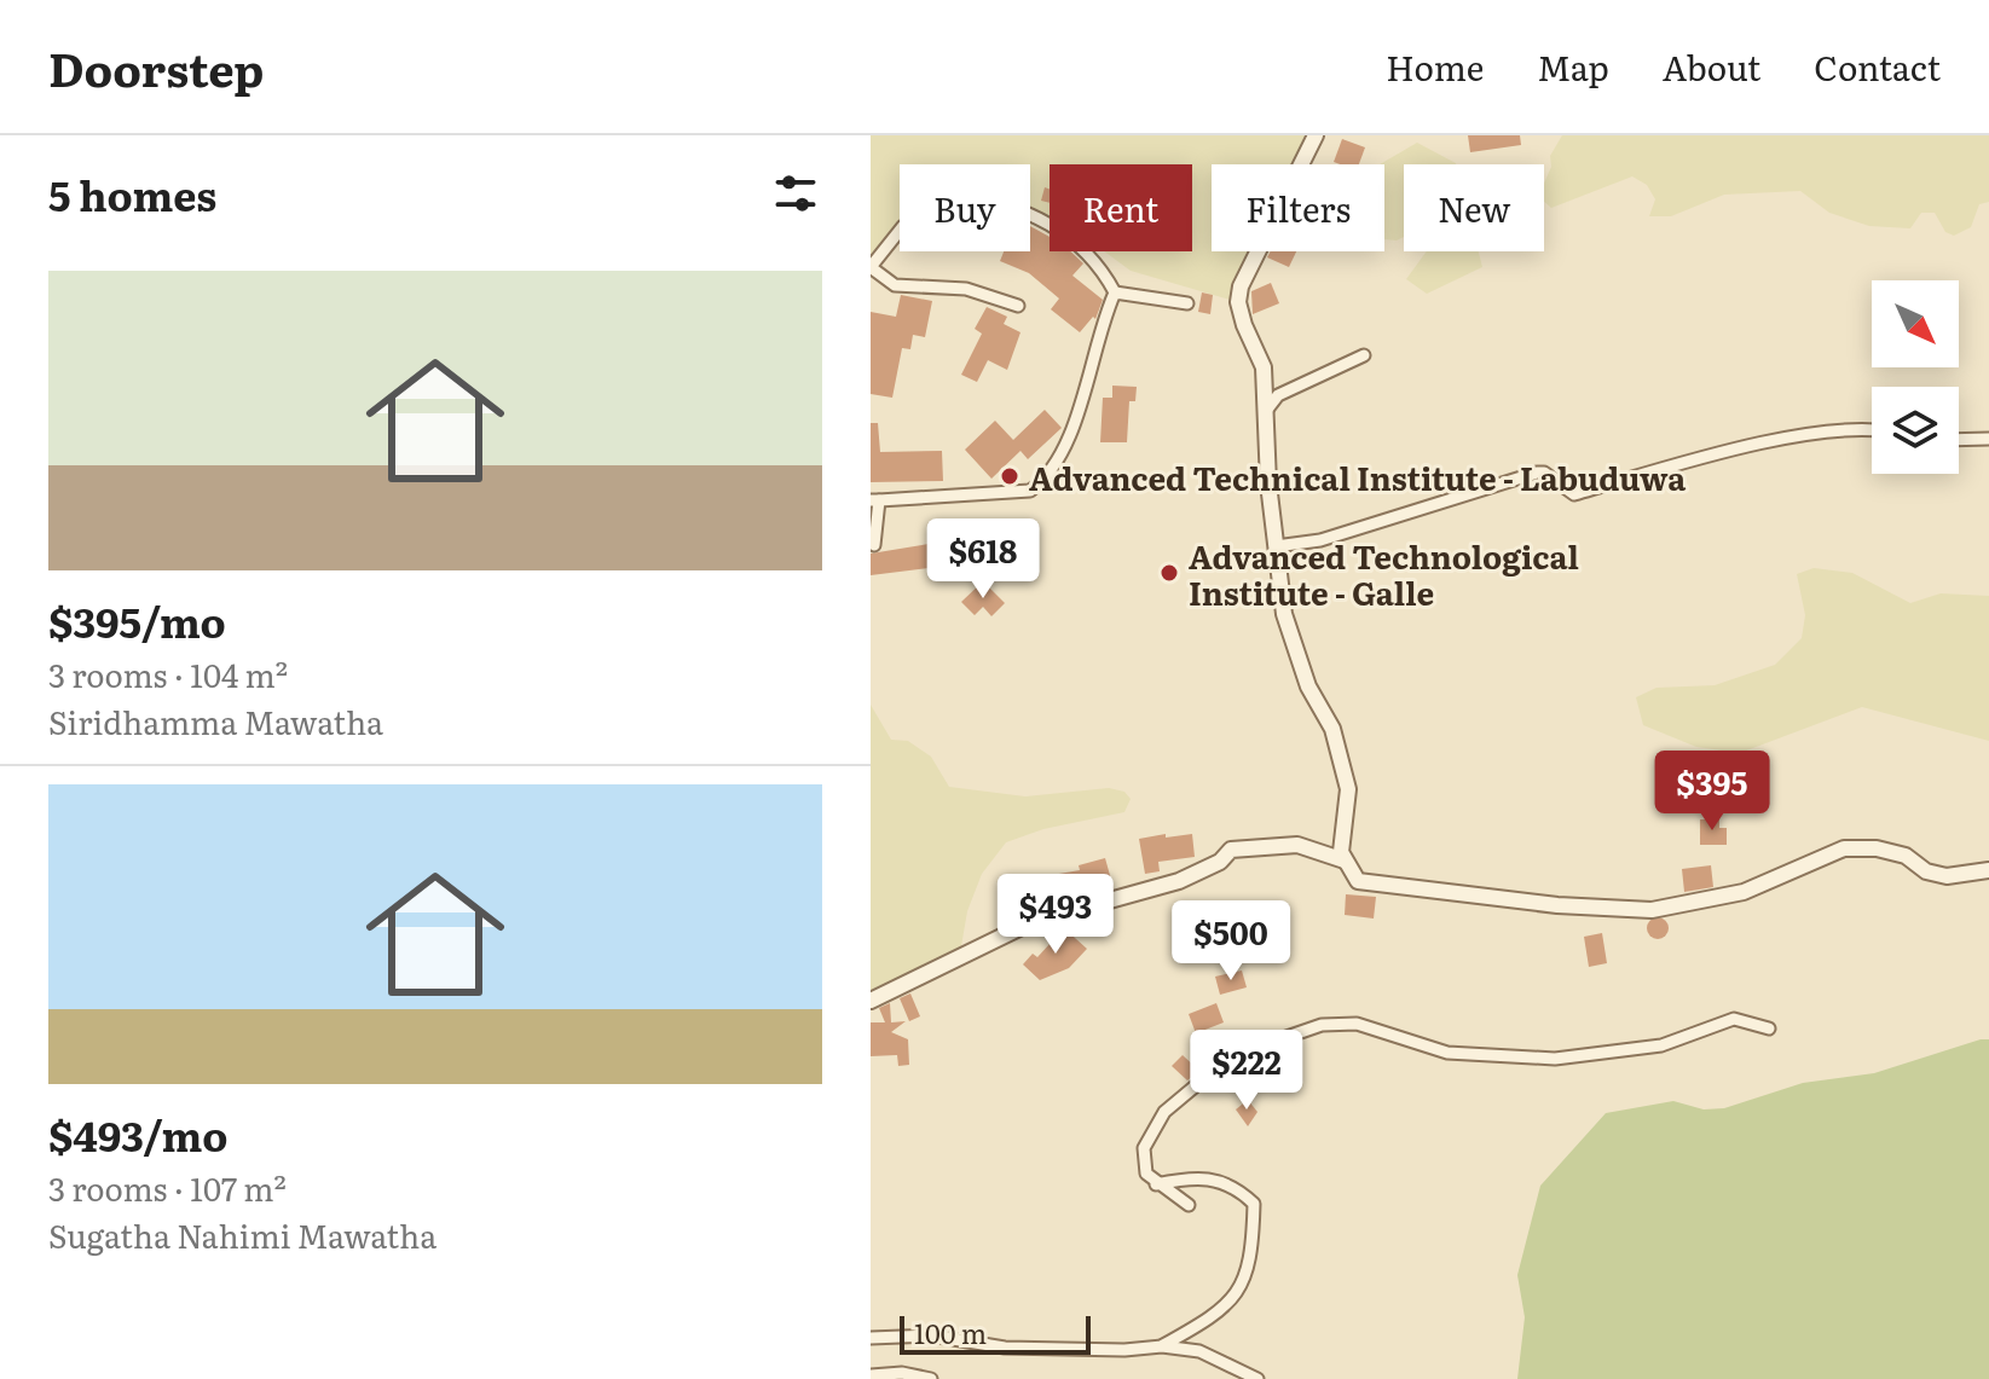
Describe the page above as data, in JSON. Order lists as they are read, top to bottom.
{
  "places": ["Advanced Technical Institute - Labuduwa", "Advanced Technological Institute - Galle"],
  "scale_bar": "100 m",
  "north": "bottom right",
  "page": {
    "header": "Doorstep",
    "nav": [
      "Home",
      "Map",
      "About",
      "Contact"
    ],
    "heading": "5 homes",
    "chip": [
      "Buy",
      "Rent",
      "Filters",
      "New"
    ],
    "list": [
      {
        "name": "$395/mo",
        "note": "3 rooms · 104 m² · Siridhamma Mawatha"
      },
      {
        "name": "$493/mo",
        "note": "3 rooms · 107 m² · Sugatha Nahimi Mawatha"
      }
    ],
    "price": [
      "$618",
      "$395",
      "$493",
      "$500",
      "$222"
    ],
    "scale": "100 m"
  }
}
